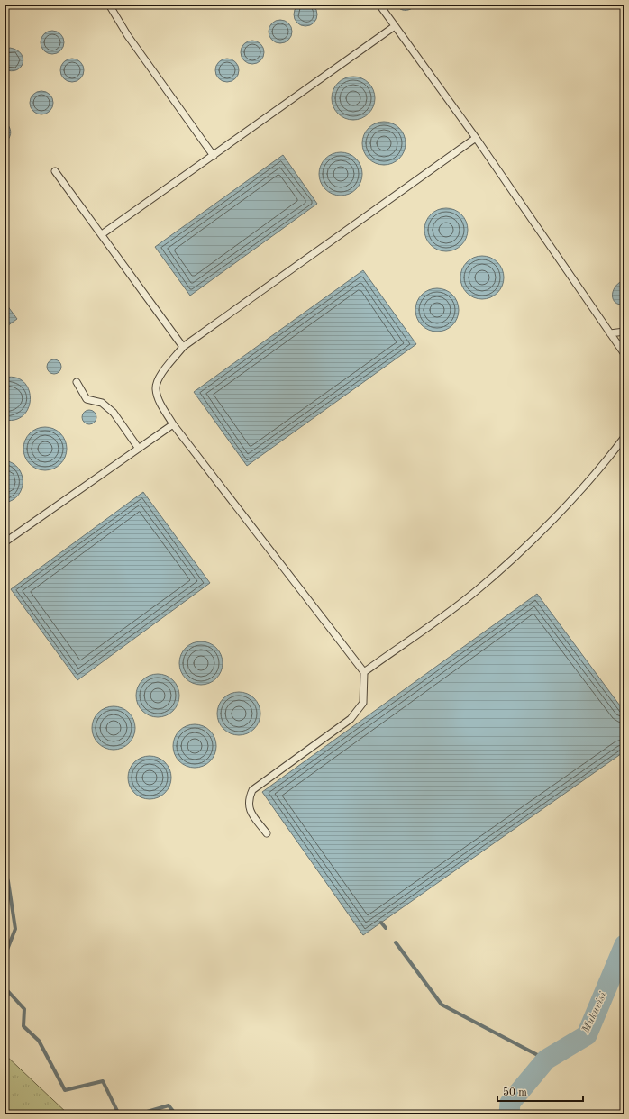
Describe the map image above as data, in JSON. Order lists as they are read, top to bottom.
{
  "water": ["Mukuvisi"],
  "scale_bar": "50 m"
}
